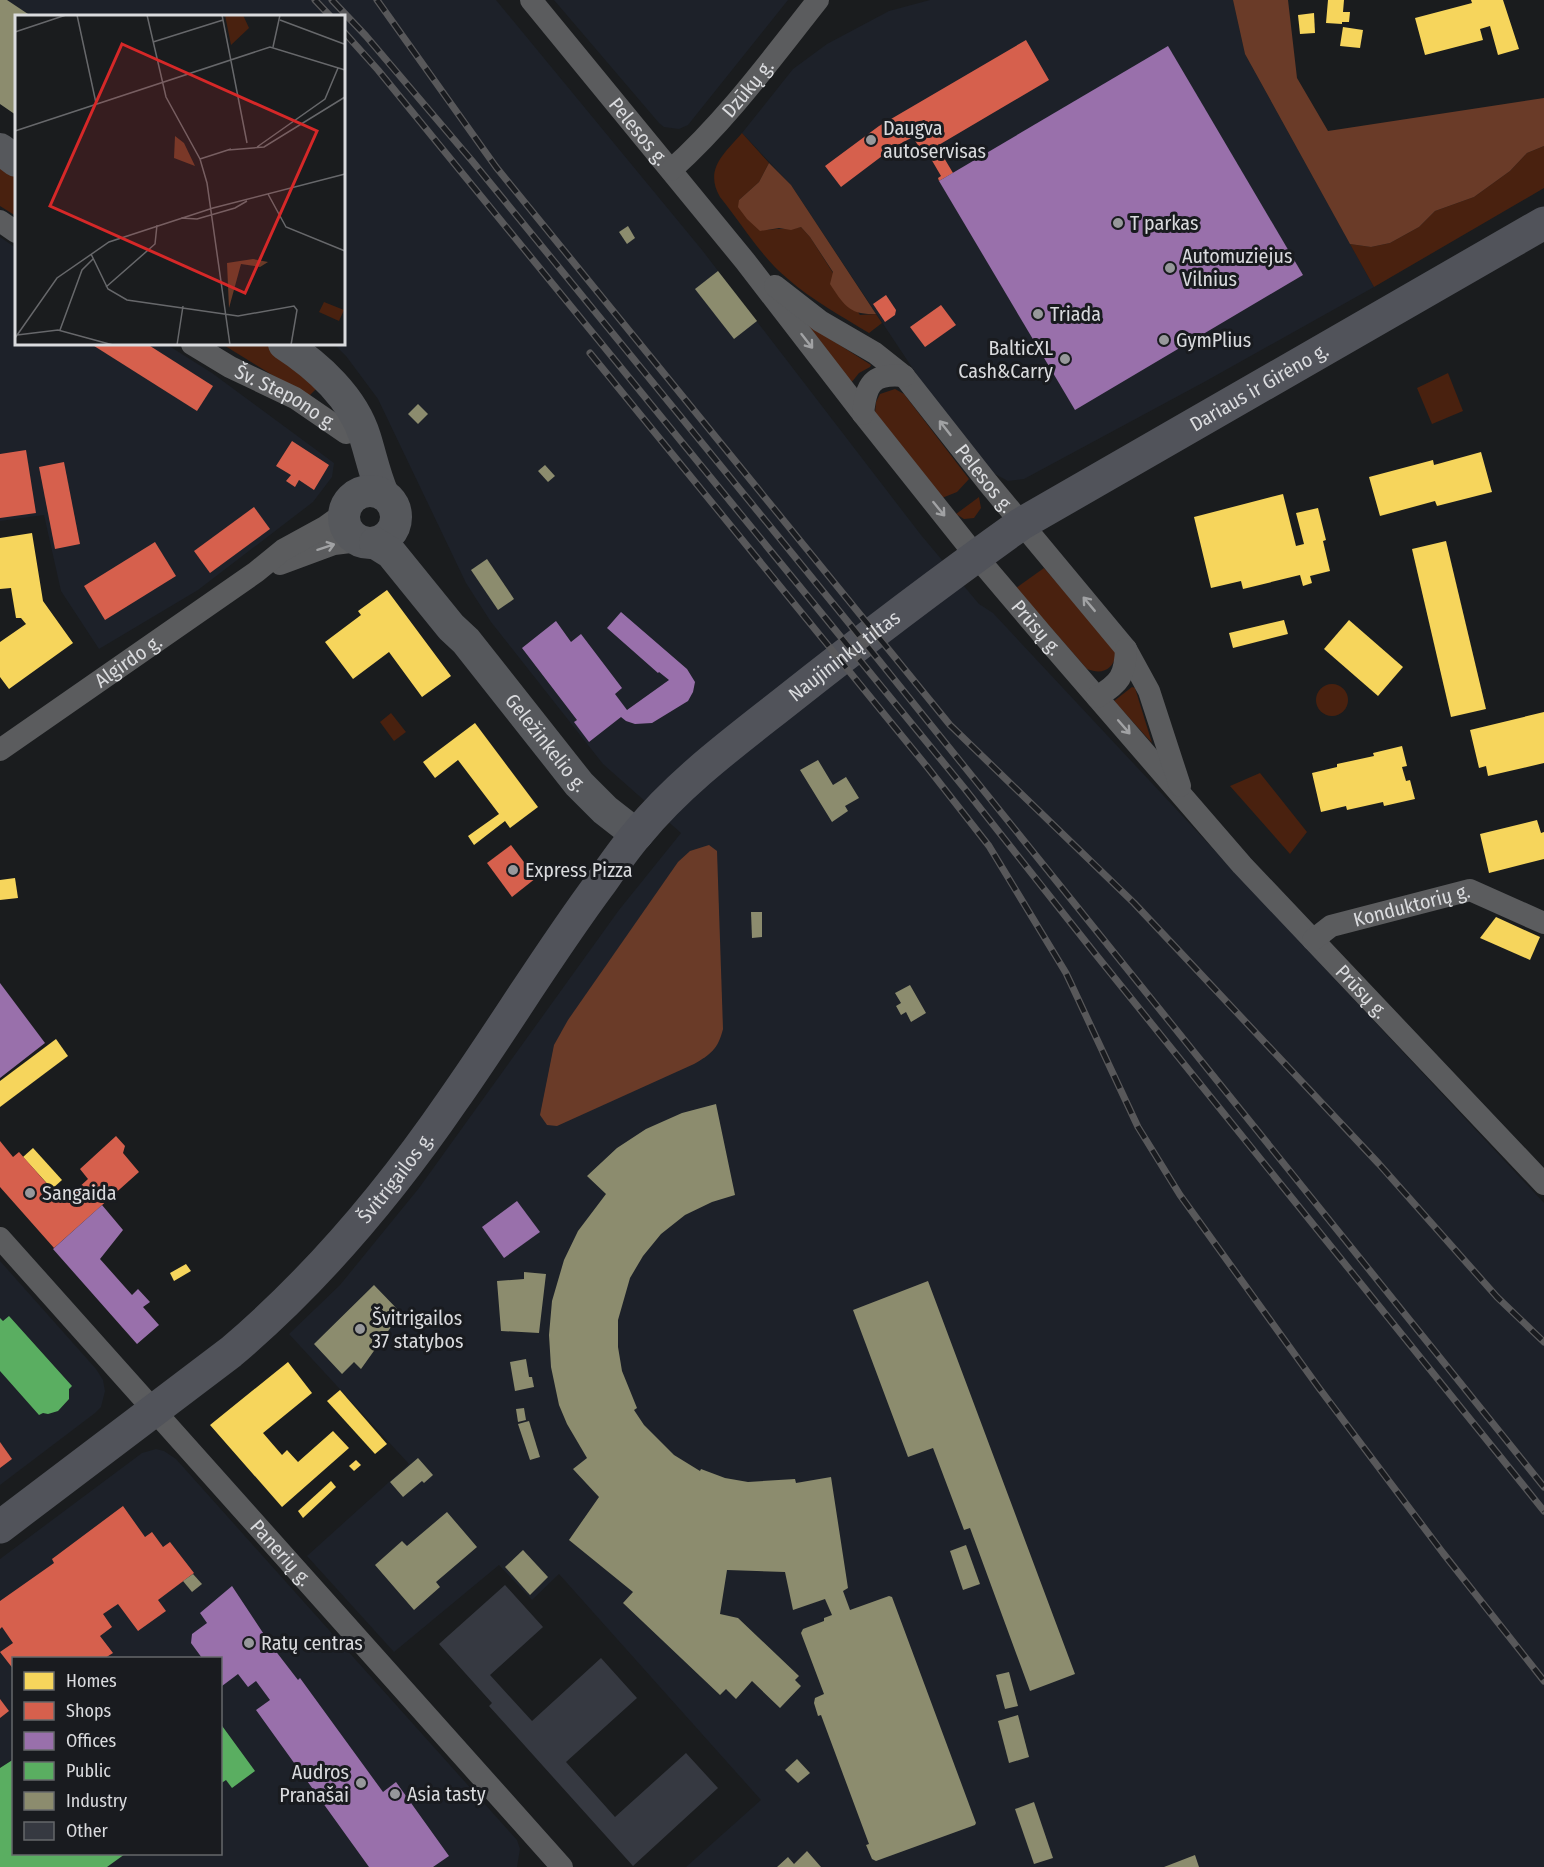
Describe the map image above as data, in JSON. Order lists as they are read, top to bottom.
{
  "streets": {
    "main road": [
      "Dariaus ir Girėno g.",
      "Naujininkų tiltas",
      "Geležinkelio g.",
      "Švitrigailos g."
    ],
    "street": [
      "Dzūkų g.",
      "Pelesos g.",
      "Šv. Stepono g.",
      "Prūsų g.",
      "Algirdo g.",
      "Konduktorių g.",
      "Panerių g."
    ]
  },
  "crossings": [
    ["Dzūkų g.", "Pelesos g."],
    ["Pelesos g.", "Dariaus ir Girėno g."],
    ["Pelesos g.", "Prūsų g."],
    ["Pelesos g.", "Naujininkų tiltas"],
    ["Dariaus ir Girėno g.", "Prūsų g."],
    ["Dariaus ir Girėno g.", "Naujininkų tiltas"],
    ["Prūsų g.", "Naujininkų tiltas"],
    ["Prūsų g.", "Konduktorių g."],
    ["Naujininkų tiltas", "Švitrigailos g."],
    ["Algirdo g.", "Geležinkelio g."],
    ["Geležinkelio g.", "Švitrigailos g."],
    ["Švitrigailos g.", "Panerių g."]
  ],
  "places": [
    "Daugva autoservisas",
    "T parkas",
    "Automuziejus Vilnius",
    "Triada",
    "GymPlius",
    "BalticXL Cash&Carry",
    "Express Pizza",
    "Sangaida",
    "Švitrigailos 37 statybos",
    "Ratų centras",
    "Audros Pranašai",
    "Asia tasty"
  ],
  "legend": [
    "Homes",
    "Shops",
    "Offices",
    "Public",
    "Industry",
    "Other"
  ]
}
